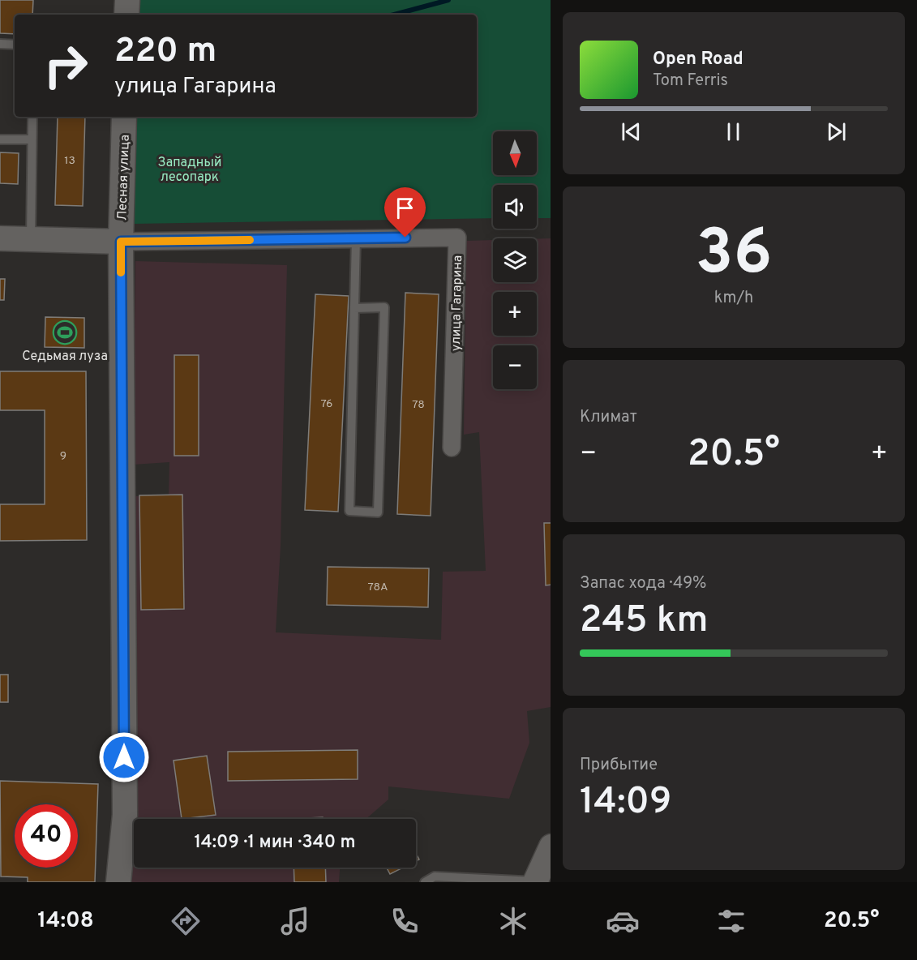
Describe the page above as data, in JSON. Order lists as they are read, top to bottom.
{
  "streets": {
    "street": ["Лесная улица", "улица Гагарина"]
  },
  "crossings": [
    ["Лесная улица", "улица Гагарина"]
  ],
  "parks": ["Западный лесопарк"],
  "places": {
    "sports": ["Седьмая луза"]
  },
  "house_numbers": [
    "13",
    "76",
    "78",
    "9",
    "78А"
  ],
  "north": "bottom",
  "page": {
    "turn": ["220 m", "улица Гагарина"],
    "song": ["Open Road", "Tom Ferris"],
    "map_buttons": ["+", "−"],
    "tile": [
      ["36", "km/h"],
      "Климат",
      ["Запас хода · 49%", "245 km"],
      ["Прибытие", "14:09"]
    ],
    "heat": ["−", "20.5°", "+"],
    "limit": "40",
    "trip": "14:09 · 1 мин · 340 m",
    "tabs": ["14:08", "20.5°"]
  }
}
